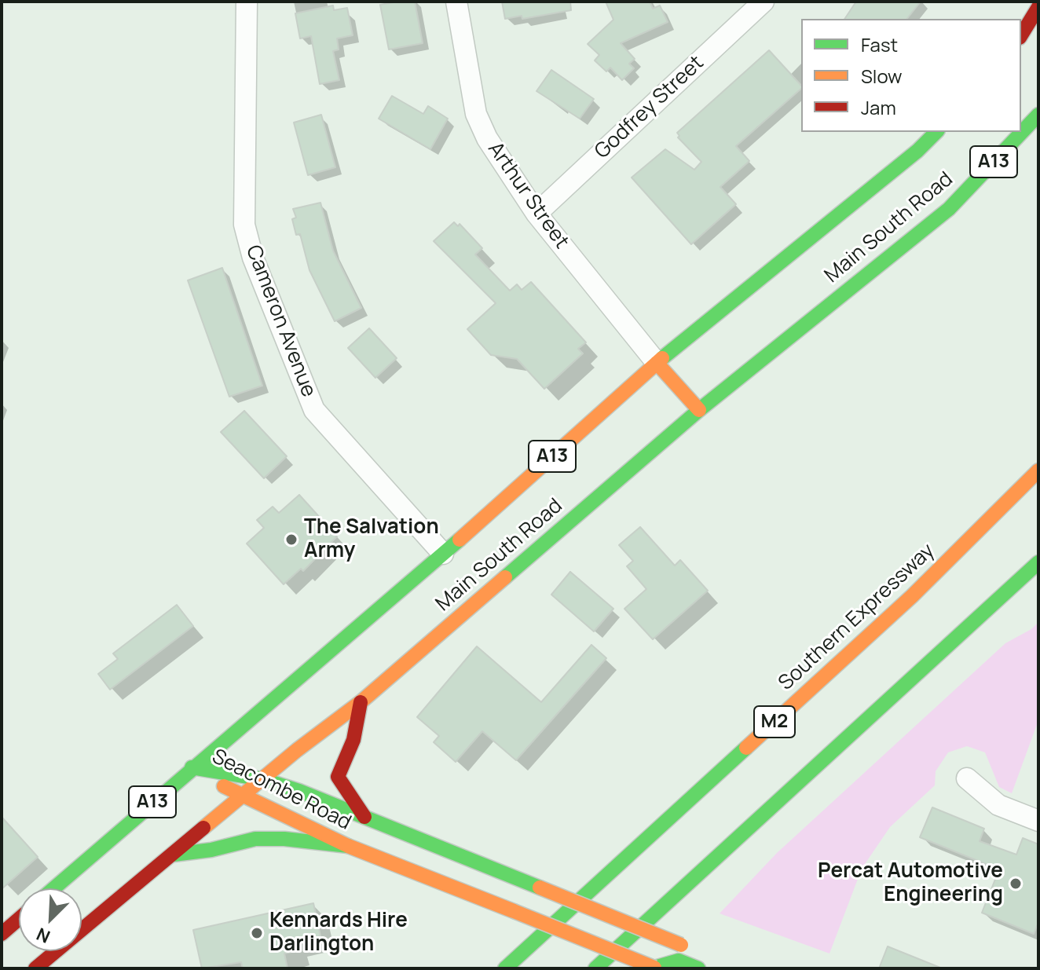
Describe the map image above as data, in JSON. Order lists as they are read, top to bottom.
{
  "streets": {
    "main road": [
      "A13",
      "Main South Road",
      "Southern Expressway",
      "M2",
      "Seacombe Road"
    ],
    "street": ["Godfrey Street", "Arthur Street", "Cameron Avenue"]
  },
  "crossings": [
    ["Godfrey Street", "Arthur Street"],
    ["Arthur Street", "Main South Road"],
    ["Main South Road", "Cameron Avenue"],
    ["Main South Road", "Seacombe Road"]
  ],
  "places": ["The Salvation Army", "Percat Automotive Engineering", "Kennards Hire Darlington"],
  "legend": ["Fast", "Slow", "Jam"],
  "north": "bottom left"
}
